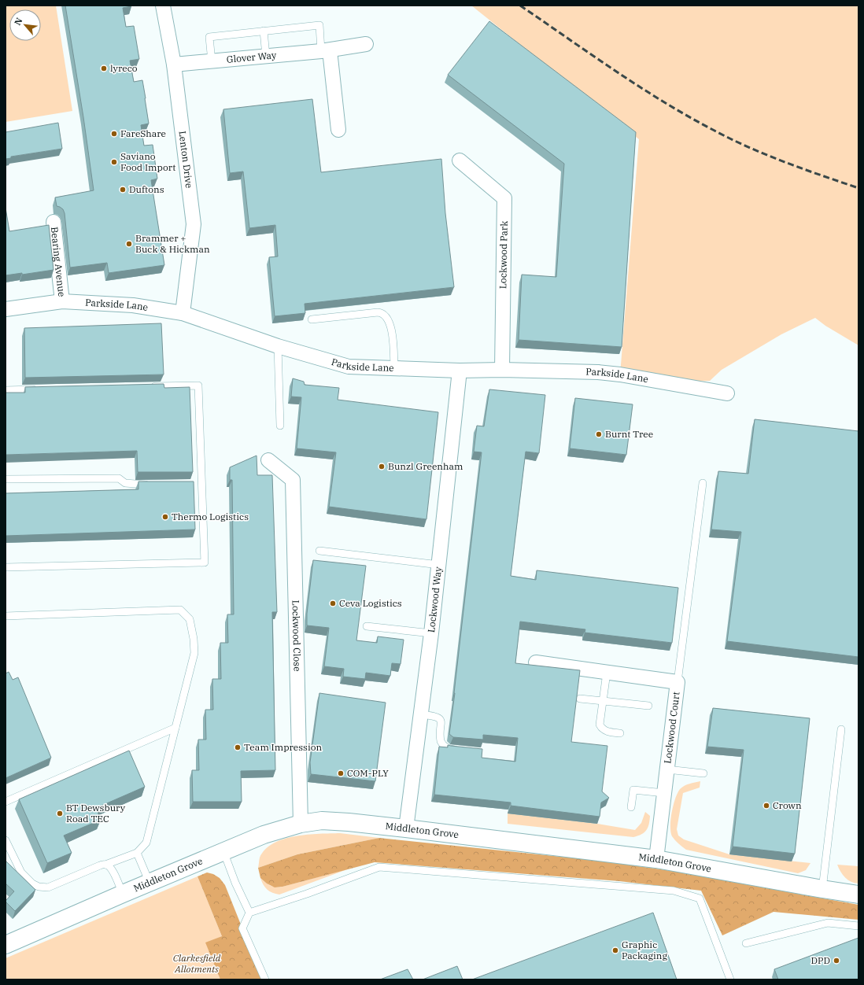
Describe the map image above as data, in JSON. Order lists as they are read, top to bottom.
{
  "streets": {
    "street": [
      "Glover Way",
      "Lenton Drive",
      "Lockwood Park",
      "Bearing Avenue",
      "Parkside Lane",
      "Lockwood Way",
      "Lockwood Close",
      "Lockwood Court",
      "Middleton Grove"
    ]
  },
  "crossings": [
    ["Glover Way", "Lenton Drive"],
    ["Lenton Drive", "Parkside Lane"],
    ["Lockwood Park", "Parkside Lane"],
    ["Bearing Avenue", "Parkside Lane"],
    ["Parkside Lane", "Lockwood Way"],
    ["Lockwood Way", "Middleton Grove"],
    ["Lockwood Close", "Middleton Grove"],
    ["Lockwood Court", "Middleton Grove"]
  ],
  "parks": ["Clarkesfield Allotments"],
  "places": [
    "lyreco",
    "FareShare",
    "Saviano Food Import",
    "Duftons",
    "Brammer + Buck & Hickman",
    "Burnt Tree",
    "Bunzl Greenham",
    "Thermo Logistics",
    "Ceva Logistics",
    "Team Impression",
    "COM-PLY",
    "Crown",
    "BT Dewsbury Road TEC",
    "Graphic Packaging",
    "DPD"
  ],
  "north": "top left"
}
